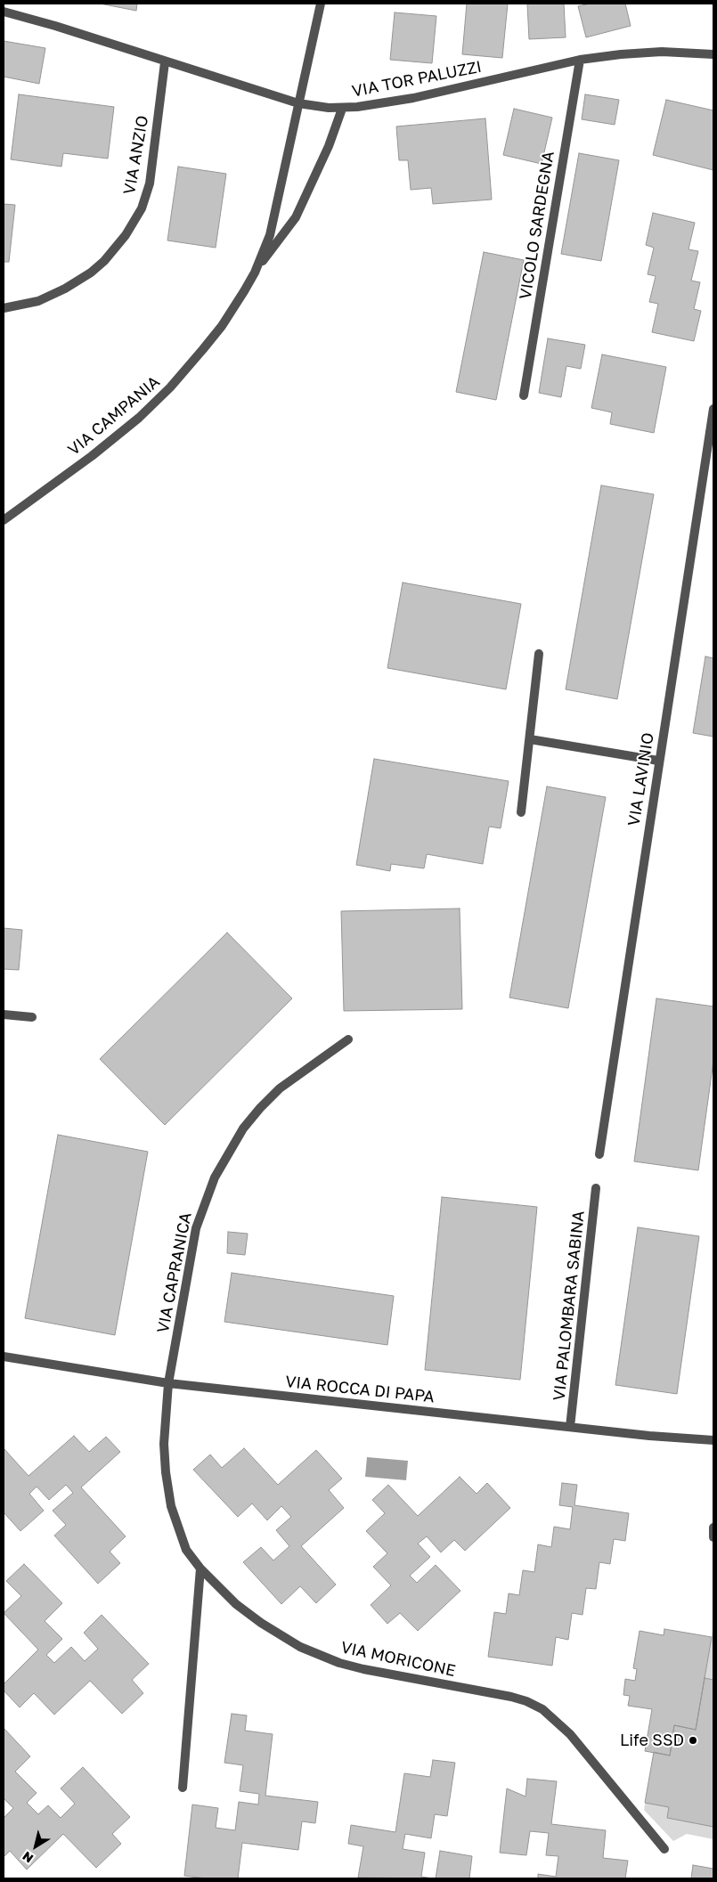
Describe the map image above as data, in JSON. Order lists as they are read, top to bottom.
{
  "streets": {
    "street": [
      "VIA TOR PALUZZI",
      "VIA ANZIO",
      "VICOLO SARDEGNA",
      "VIA CAMPANIA",
      "VIA LAVINIO",
      "VIA CAPRANICA",
      "VIA PALOMBARA SABINA",
      "VIA ROCCA DI PAPA",
      "VIA MORICONE"
    ]
  },
  "crossings": [
    ["VIA TOR PALUZZI", "VIA ANZIO"],
    ["VIA TOR PALUZZI", "VICOLO SARDEGNA"],
    ["VIA TOR PALUZZI", "VIA CAMPANIA"],
    ["VIA CAPRANICA", "VIA ROCCA DI PAPA"],
    ["VIA CAPRANICA", "VIA MORICONE"],
    ["VIA PALOMBARA SABINA", "VIA ROCCA DI PAPA"],
    ["VIA ROCCA DI PAPA", "VIA MORICONE"]
  ],
  "places": ["Life SSD"],
  "north": "bottom left"
}
